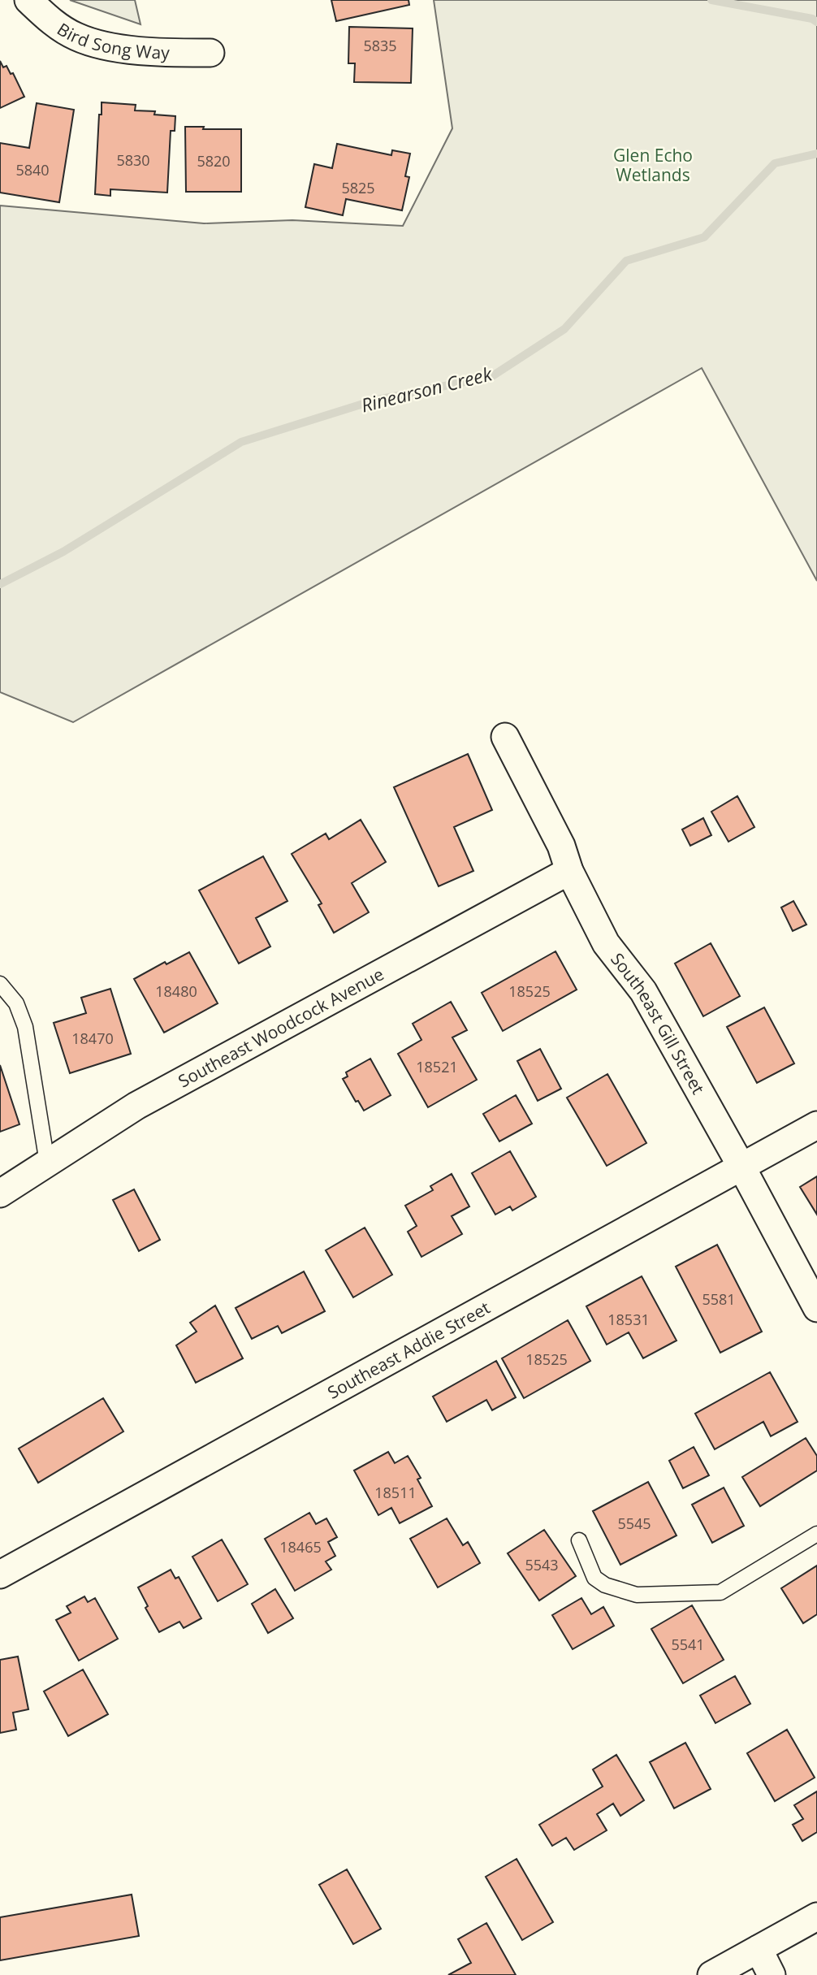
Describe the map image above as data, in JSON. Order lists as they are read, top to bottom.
{
  "streets": {
    "street": [
      "Bird Song Way",
      "Southeast Gill Street",
      "Southeast Woodcock Avenue",
      "Southeast Addie Street"
    ]
  },
  "crossings": [
    ["Southeast Gill Street", "Southeast Woodcock Avenue"],
    ["Southeast Gill Street", "Southeast Addie Street"]
  ],
  "water": ["Rinearson Creek"],
  "parks": ["Glen Echo Wetlands"],
  "house_numbers": [
    "5835",
    "5830",
    "5820",
    "5840",
    "5825",
    "18480",
    "18525",
    "18470",
    "18521",
    "5581",
    "18531",
    "18525",
    "18511",
    "5545",
    "18465",
    "5543",
    "5541"
  ]
}
